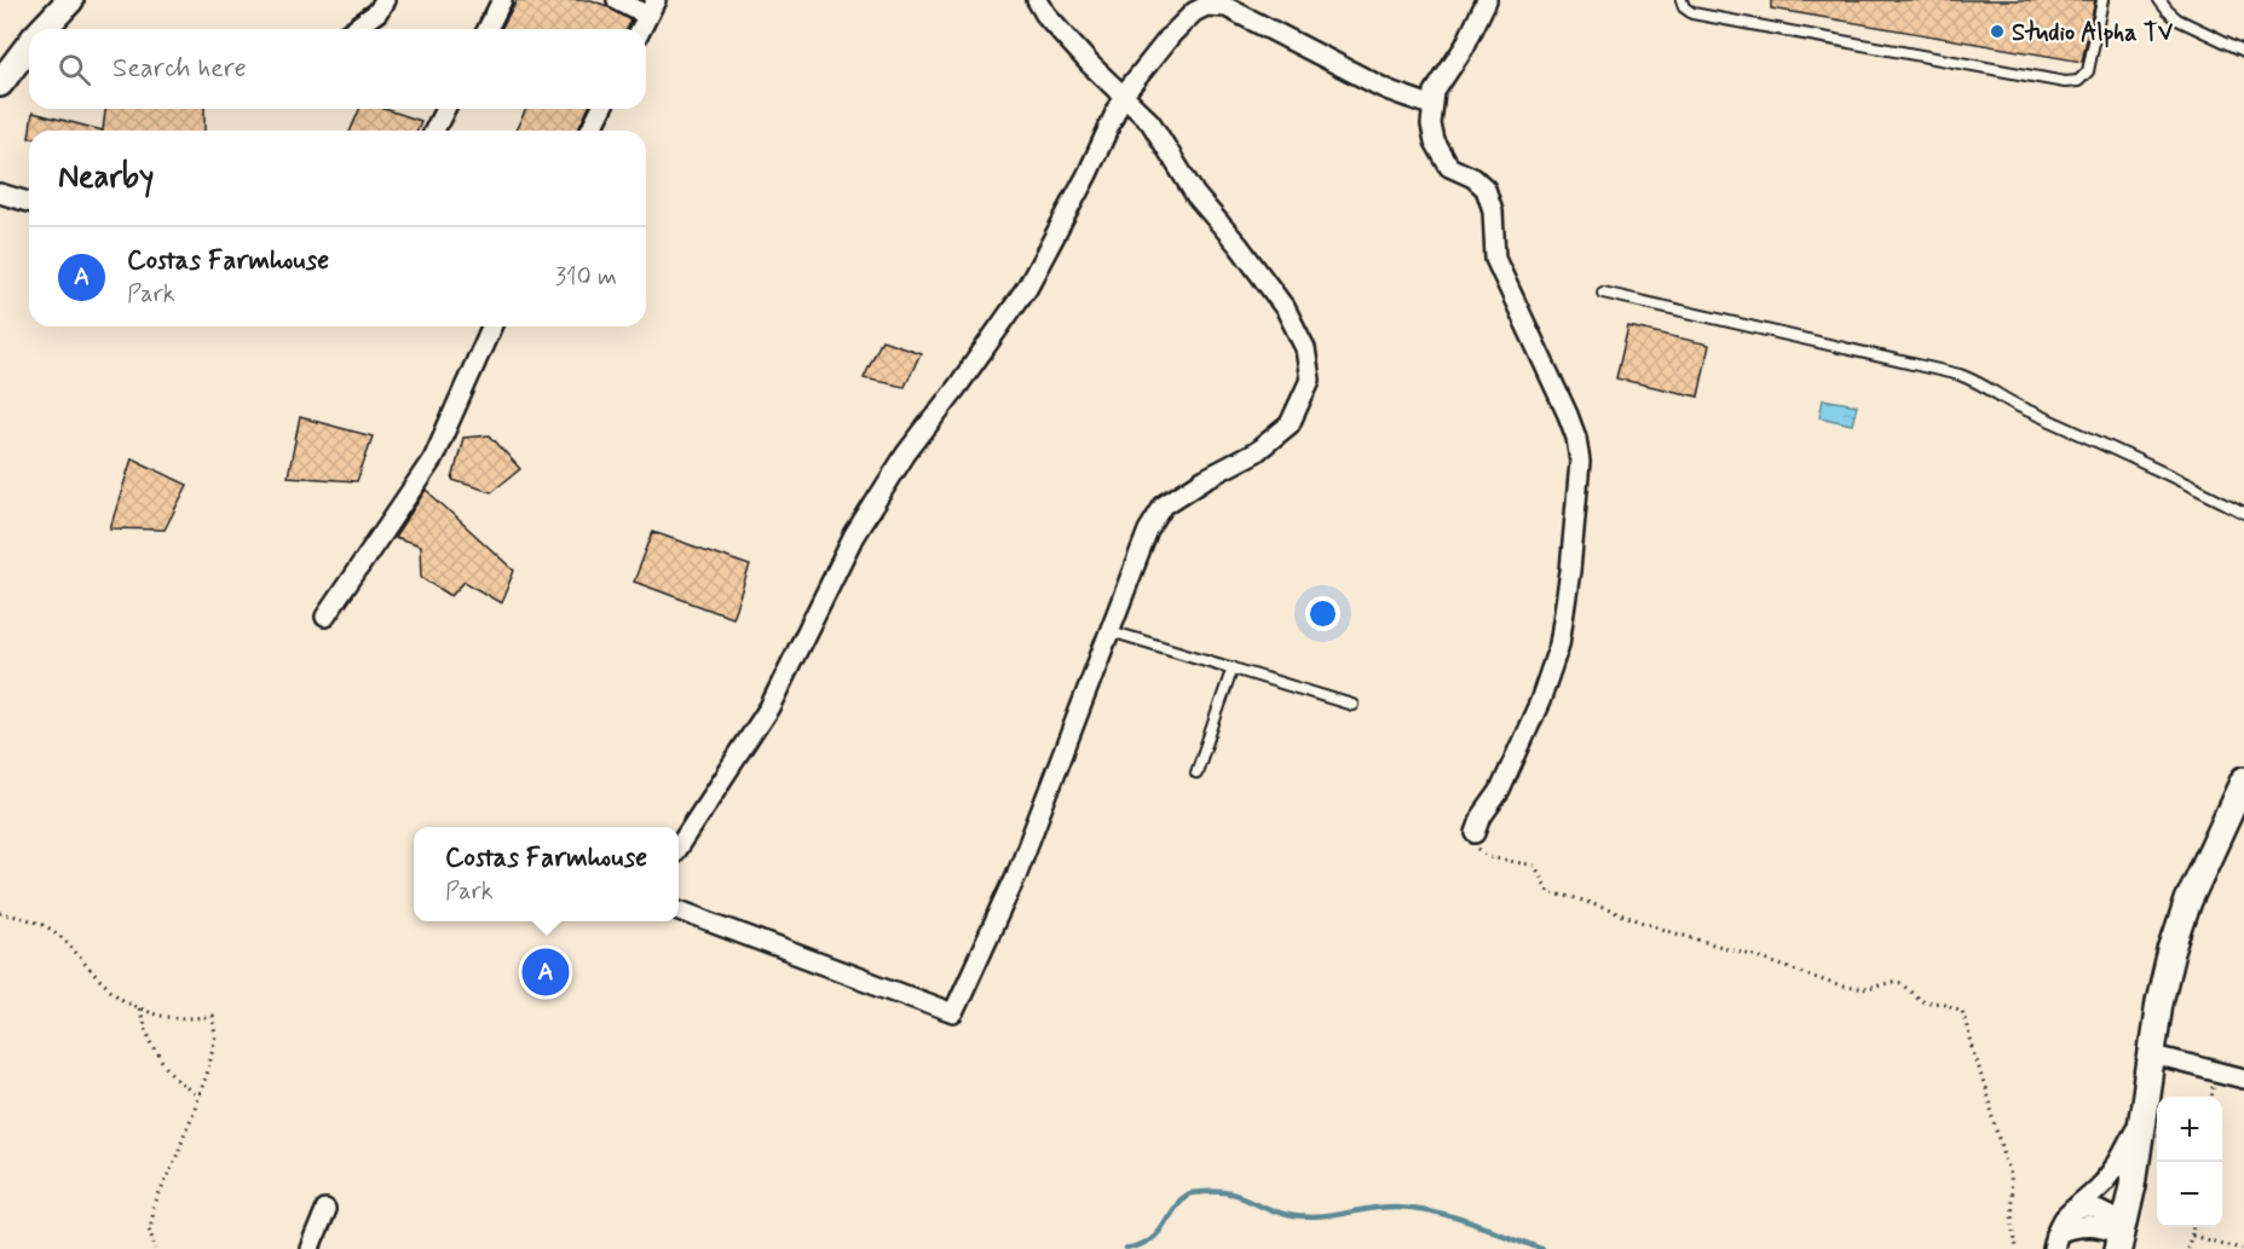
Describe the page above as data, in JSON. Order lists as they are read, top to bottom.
{
  "places": ["Studio Alpha TV"],
  "page": {
    "search": "Search here",
    "heading": "Nearby",
    "list": [
      {
        "mark": "A",
        "name": "Costas Farmhouse",
        "note": "Park",
        "value": "310 m"
      }
    ],
    "popup": ["Costas Farmhouse", "Park"],
    "pins": "A",
    "map_buttons": ["+", "−"]
  }
}
